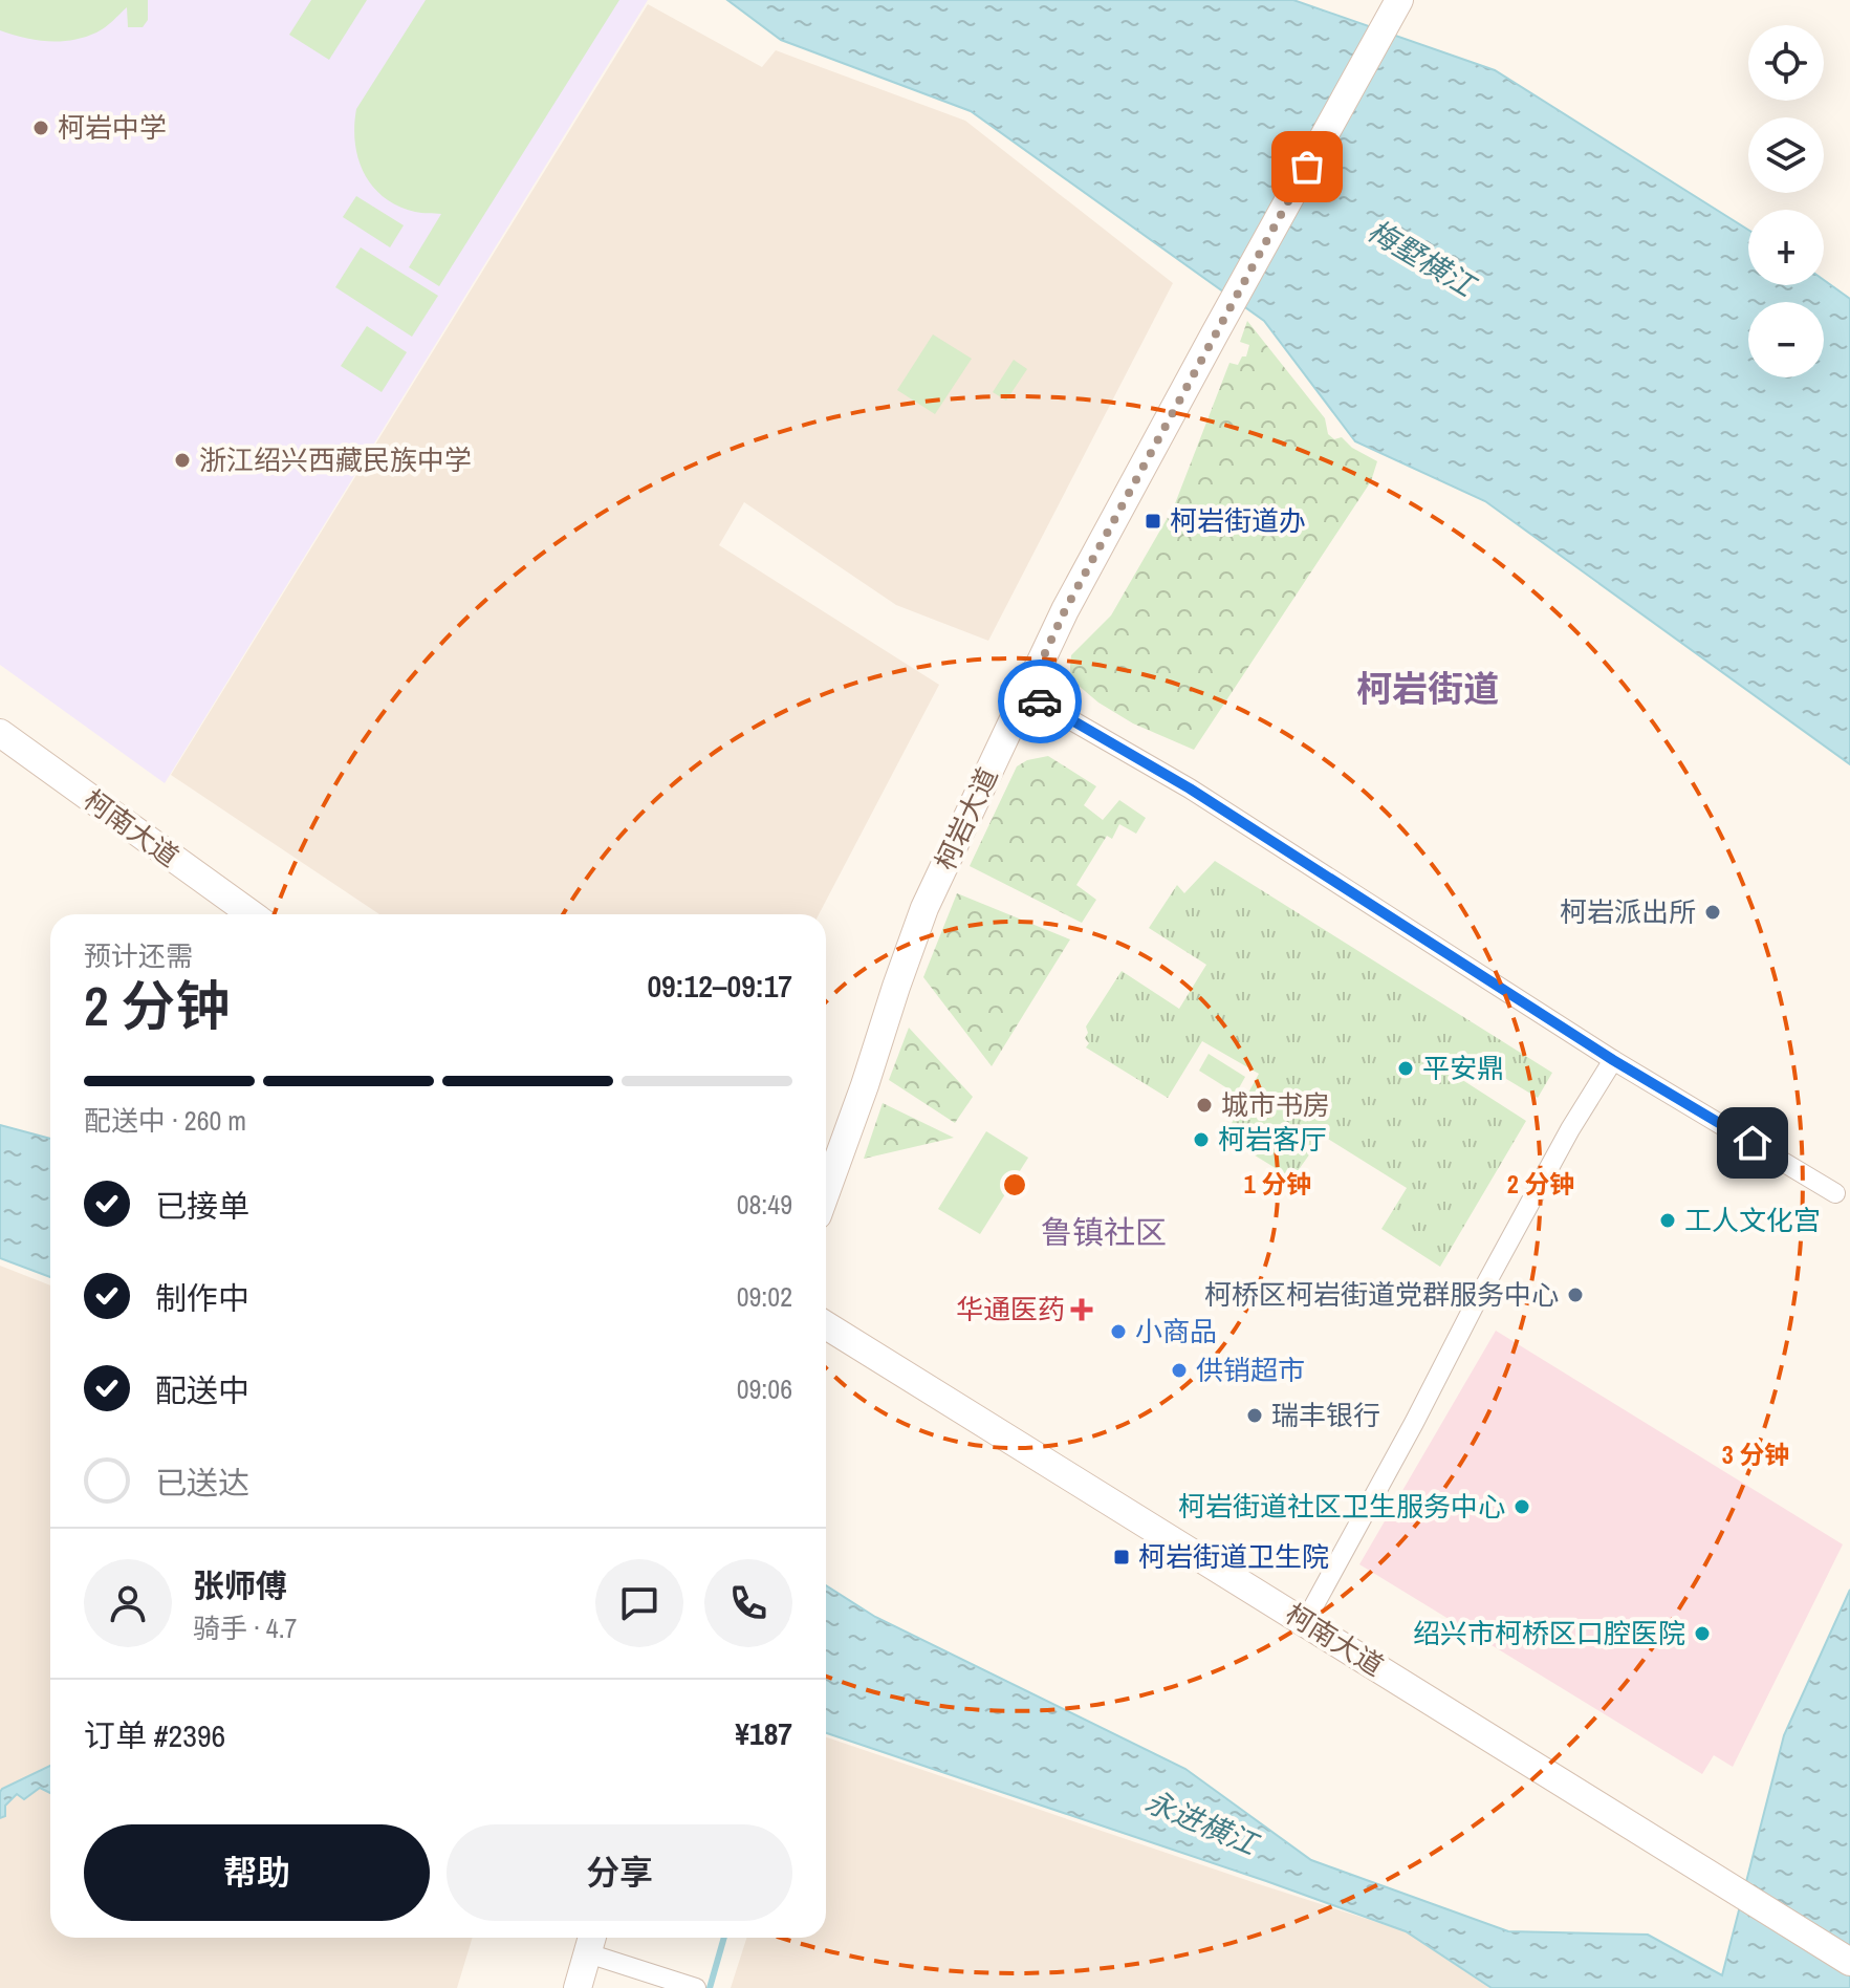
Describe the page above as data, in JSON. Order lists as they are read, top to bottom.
{
  "streets": {
    "main road": ["柯岩大道", "柯南大道"]
  },
  "districts": ["柯岩街道", "鲁镇社区"],
  "water": ["梅墅横江", "永进横江"],
  "places": {
    "other": [
      "柯岩中学",
      "浙江绍兴西藏民族中学",
      "柯岩派出所",
      "平安鼎",
      "城市书房",
      "柯岩客厅",
      "工人文化宫",
      "柯桥区柯岩街道党群服务中心",
      "小商品",
      "供销超市",
      "瑞丰银行",
      "柯岩街道社区卫生服务中心",
      "绍兴市柯桥区口腔医院"
    ],
    "transit": ["柯岩街道办", "柯岩街道卫生院"],
    "health": ["华通医药"]
  },
  "page": {
    "map_buttons": ["+", "−"],
    "heading": ["2 分钟", "预计还需", "09:12–09:17"],
    "panel": [
      "张师傅",
      "骑手 · 4.7",
      "订单 #2396",
      "¥187"
    ],
    "bar": "配送中 · 260 m",
    "list": [
      ["已接单", "08:49"],
      ["制作中", "09:02"],
      ["配送中", "09:06"],
      "已送达"
    ],
    "buttons": ["帮助", "分享"]
  },
  "rings": ["1 分钟", "2 分钟", "3 分钟"]
}
